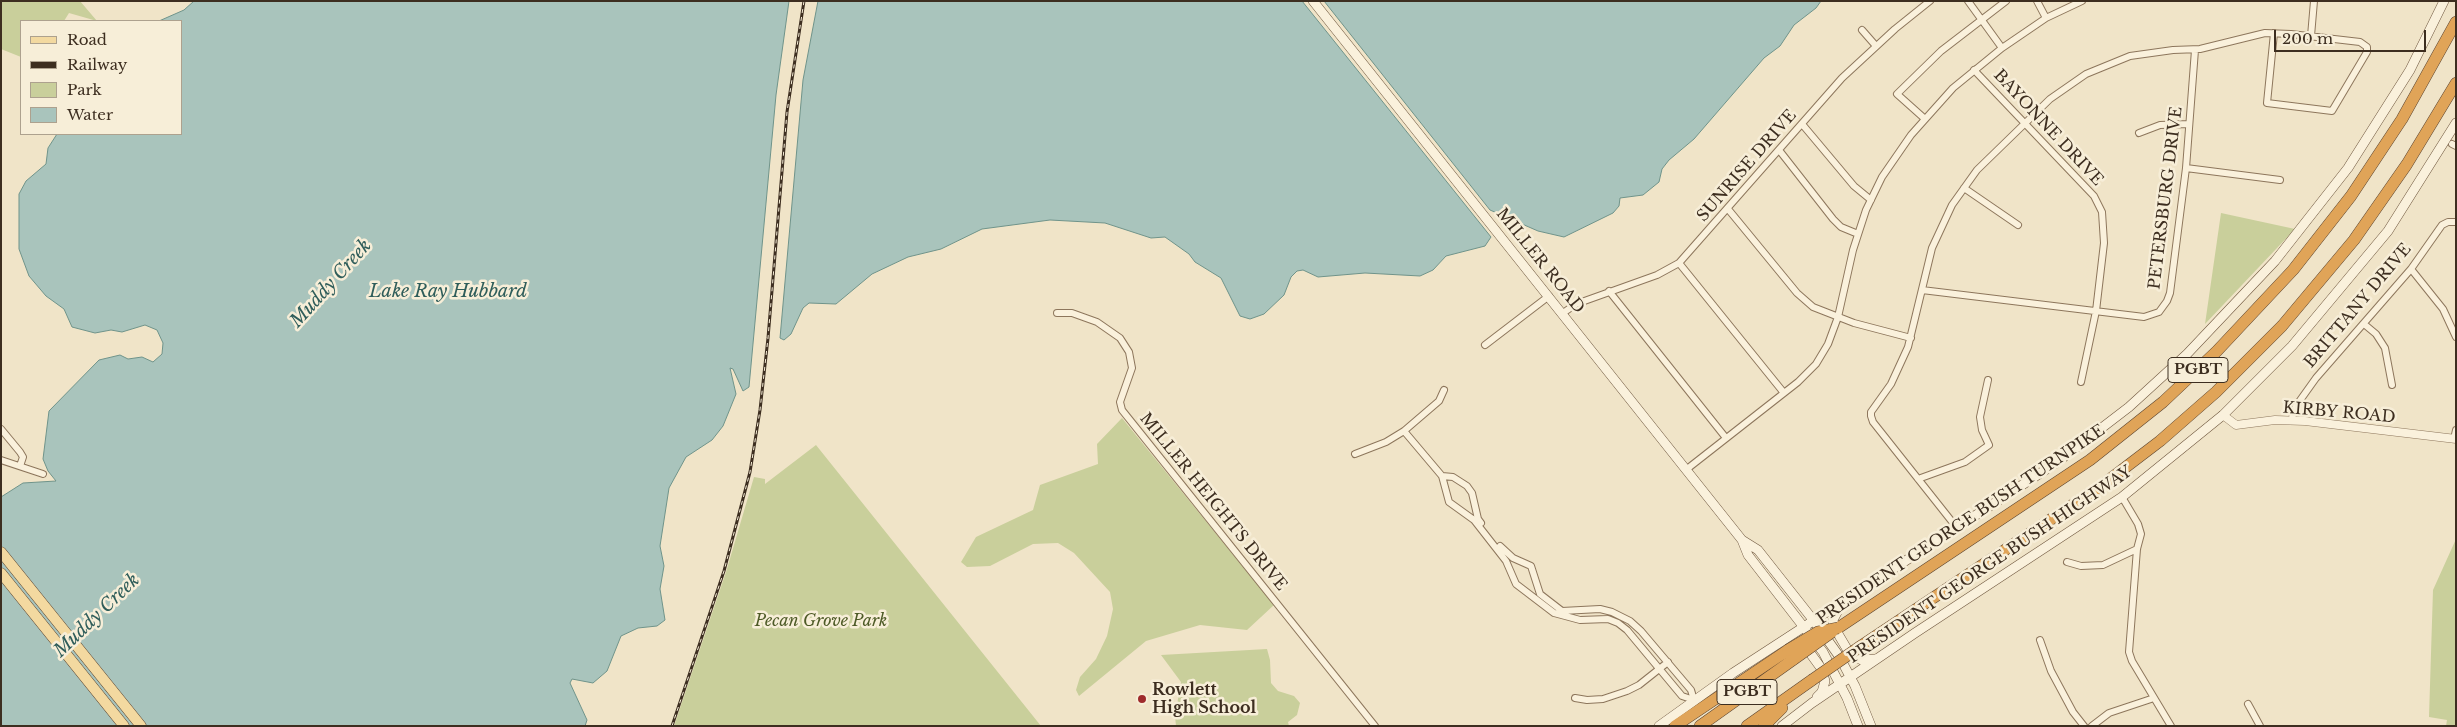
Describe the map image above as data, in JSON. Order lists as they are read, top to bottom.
{
  "streets": {
    "highway": ["PGBT", "PRESIDENT GEORGE BUSH TURNPIKE"],
    "main road": ["MILLER ROAD", "PRESIDENT GEORGE BUSH HIGHWAY"],
    "street": [
      "BAYONNE DRIVE",
      "SUNRISE DRIVE",
      "PETERSBURG DRIVE",
      "BRITTANY DRIVE",
      "KIRBY ROAD",
      "MILLER HEIGHTS DRIVE"
    ]
  },
  "crossings": [
    ["BAYONNE DRIVE", "PETERSBURG DRIVE"],
    ["SUNRISE DRIVE", "MILLER ROAD"],
    ["MILLER ROAD", "PRESIDENT GEORGE BUSH HIGHWAY"],
    ["BRITTANY DRIVE", "KIRBY ROAD"],
    ["KIRBY ROAD", "PRESIDENT GEORGE BUSH HIGHWAY"]
  ],
  "water": ["Muddy Creek", "Lake Ray Hubbard"],
  "parks": ["Pecan Grove Park"],
  "places": ["Rowlett High School"],
  "legend": [
    "Road",
    "Railway",
    "Park",
    "Water"
  ],
  "scale_bar": "200 m"
}
